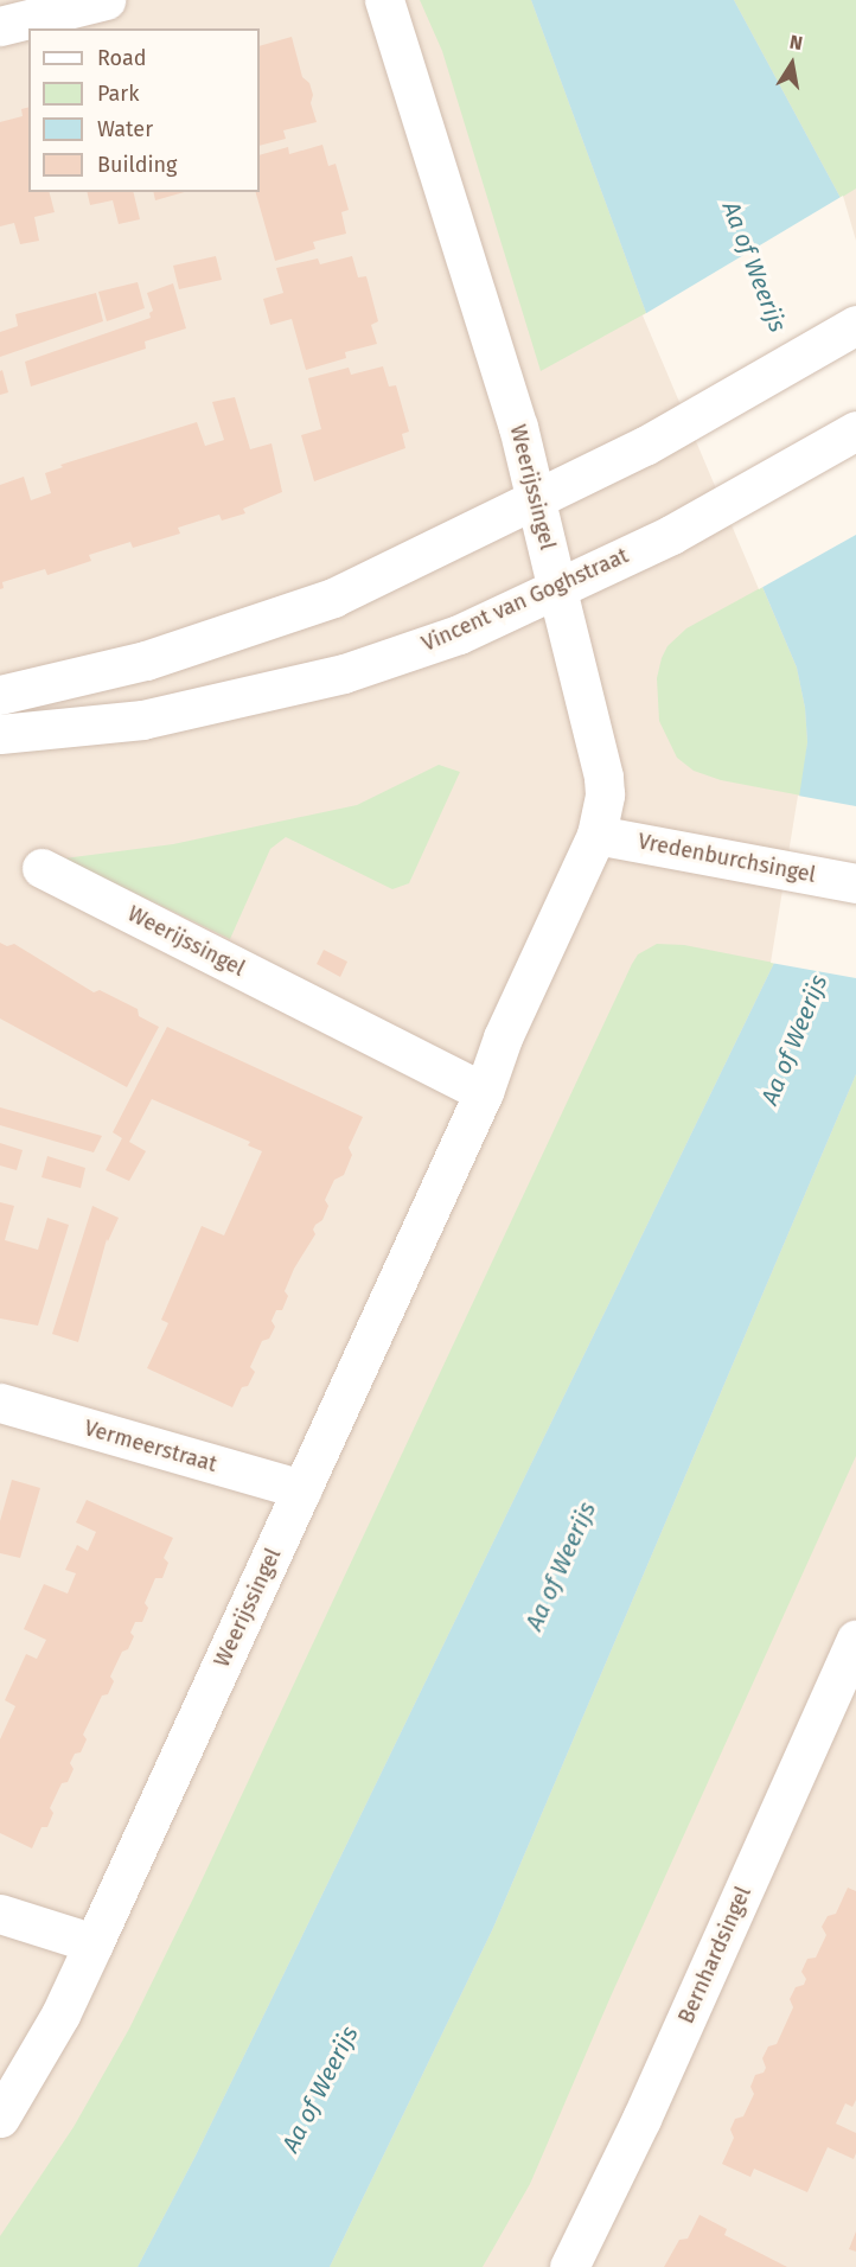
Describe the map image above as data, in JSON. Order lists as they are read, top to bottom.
{
  "streets": {
    "street": [
      "Weerijssingel",
      "Vincent van Goghstraat",
      "Vredenburchsingel",
      "Vermeerstraat",
      "Bernhardsingel"
    ]
  },
  "crossings": [
    ["Weerijssingel", "Vincent van Goghstraat"],
    ["Weerijssingel", "Vredenburchsingel"],
    ["Weerijssingel", "Vermeerstraat"]
  ],
  "water": ["Aa of Weerijs"],
  "legend": [
    "Road",
    "Park",
    "Water",
    "Building"
  ],
  "north": "top"
}
